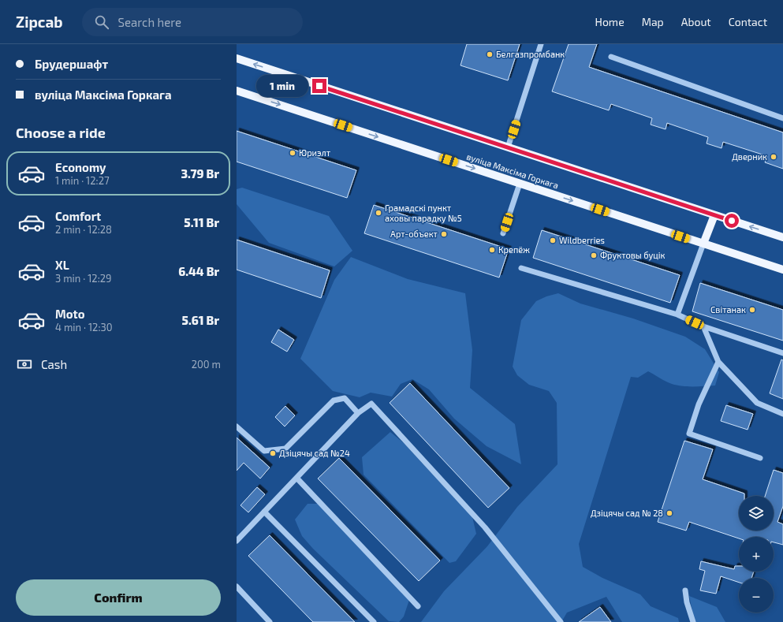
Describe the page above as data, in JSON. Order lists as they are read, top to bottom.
{
  "streets": {
    "main road": ["вуліца Максіма Горкага"]
  },
  "places": [
    "Белгазпромбанк",
    "Юриэлт",
    "Дверник",
    "Грамадскі пункт аховы парадку №5",
    "Арт-объект",
    "Wildberries",
    "Крепёж",
    "Фруктовы буцік",
    "Світанак",
    "Дзіцячы сад №24",
    "Дзіцячы сад № 28"
  ],
  "page": {
    "header": "Zipcab",
    "search": "Search here",
    "nav": [
      "Home",
      "Map",
      "About",
      "Contact"
    ],
    "banner": ["Брудершафт", "вуліца Максіма Горкага"],
    "bubble": "1 min",
    "heading": "Choose a ride",
    "list": [
      {
        "name": "Economy",
        "note": "1 min · 12:27",
        "value": "3.79 Br"
      },
      {
        "name": "Comfort",
        "note": "2 min · 12:28",
        "value": "5.11 Br"
      },
      {
        "name": "XL",
        "note": "3 min · 12:29",
        "value": "6.44 Br"
      },
      {
        "name": "Moto",
        "note": "4 min · 12:30",
        "value": "5.61 Br"
      }
    ],
    "pay": ["Cash", "200 m"],
    "map_buttons": ["+", "−"],
    "buttons": "Confirm"
  }
}
